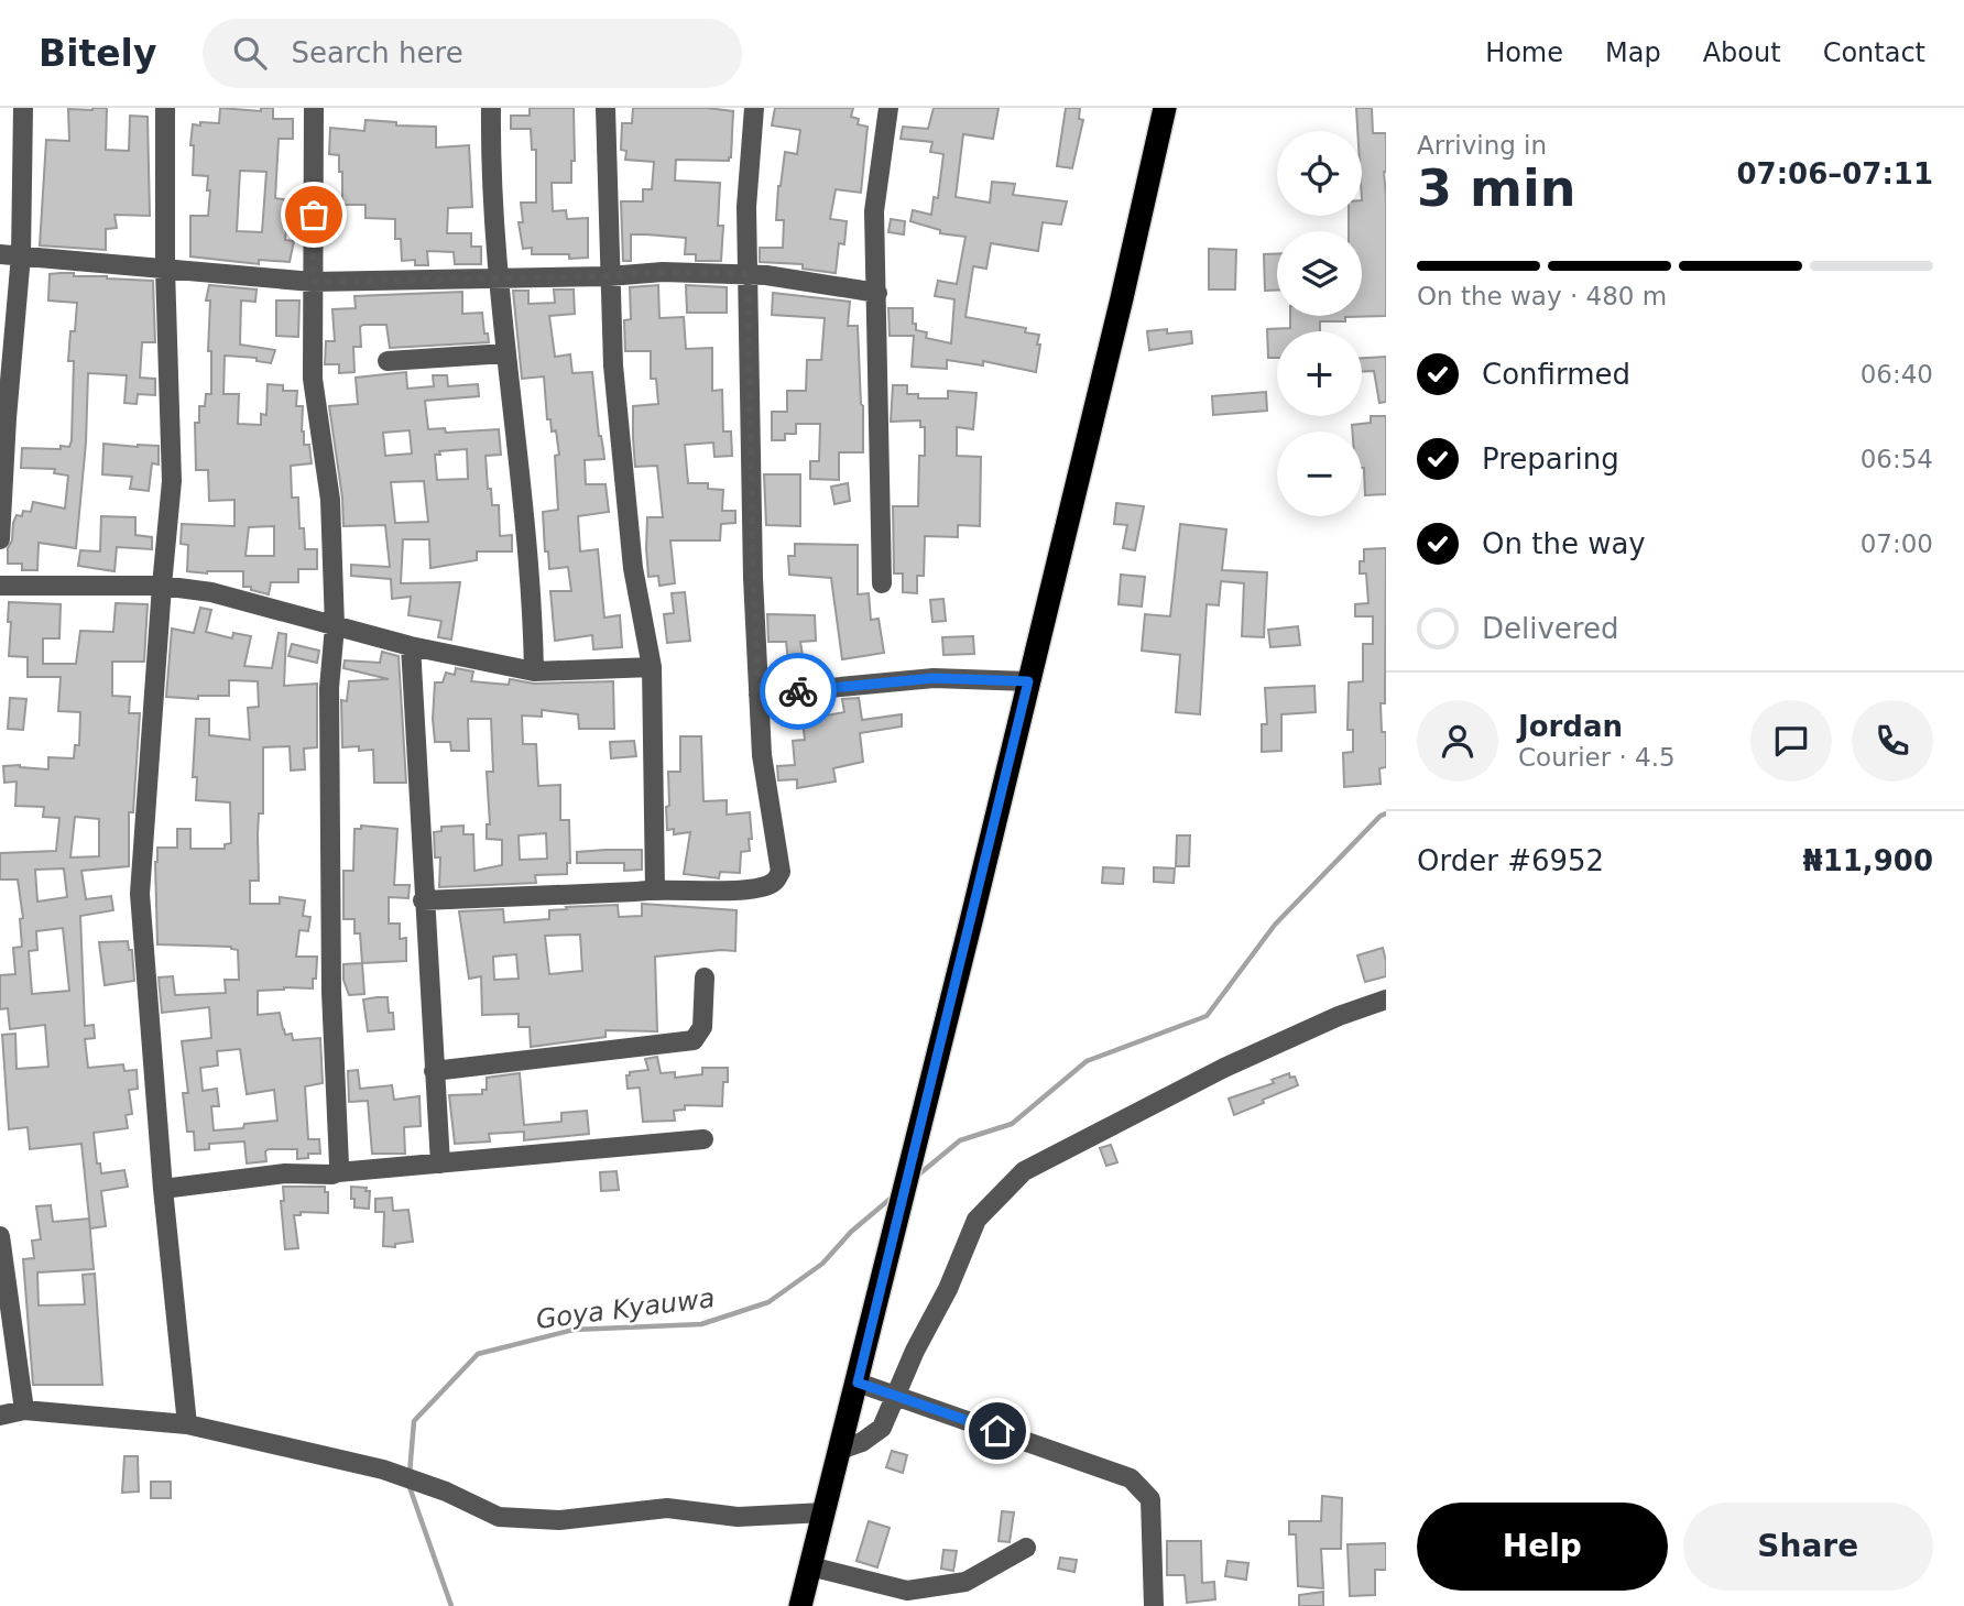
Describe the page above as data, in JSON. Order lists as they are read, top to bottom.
{
  "water": ["Goya Kyauwa"],
  "page": {
    "header": "Bitely",
    "search": "Search here",
    "nav": [
      "Home",
      "Map",
      "About",
      "Contact"
    ],
    "heading": ["3 min", "Arriving in", "07:06–07:11"],
    "panel": [
      "Jordan",
      "Courier · 4.5",
      "Order #6952",
      "₦11,900"
    ],
    "map_buttons": ["+", "−"],
    "bar": "On the way · 480 m",
    "list": [
      ["Confirmed", "06:40"],
      ["Preparing", "06:54"],
      ["On the way", "07:00"],
      "Delivered"
    ],
    "buttons": ["Help", "Share"]
  }
}
